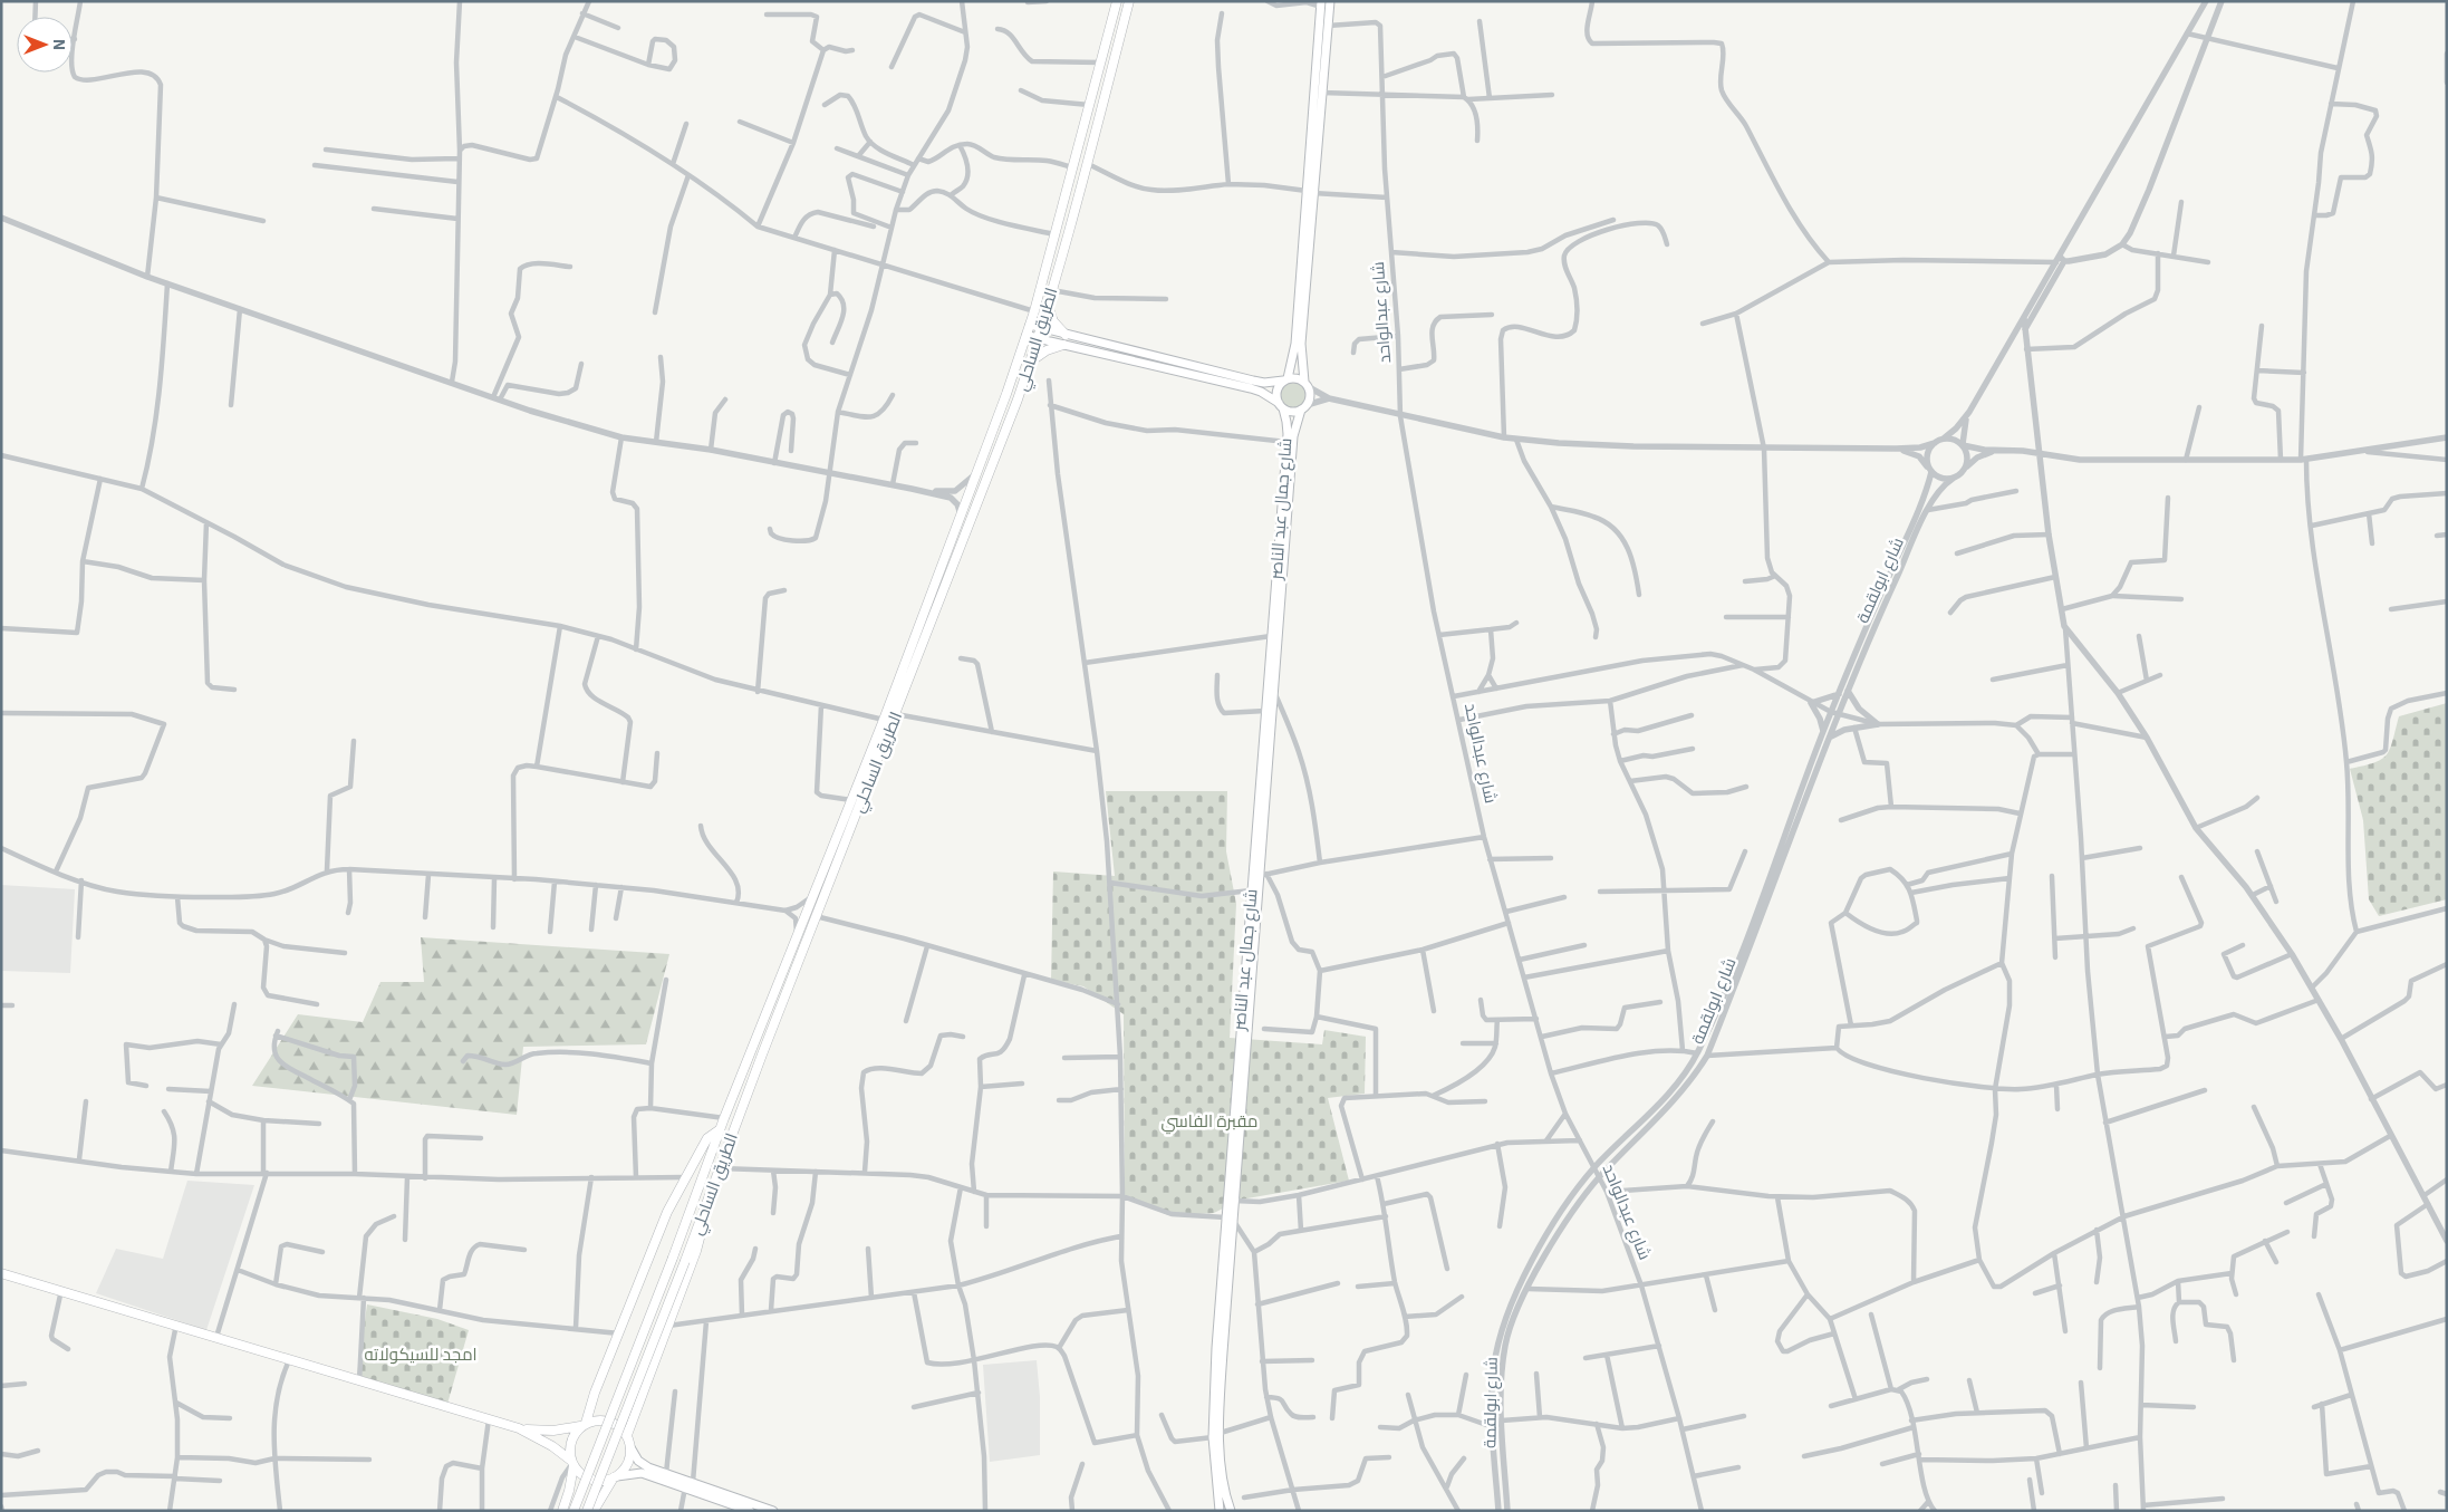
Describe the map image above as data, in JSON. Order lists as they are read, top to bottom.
{
  "streets": {
    "highway": ["الطريق الساحلي"],
    "main road": ["شارع جمال عبد الناصر"],
    "street": ["شارع عبدالواحد", "شارع ابولقمة"]
  },
  "crossings": [
    ["شارع عبدالواحد", "شارع ابولقمة"]
  ],
  "parks": ["مقبرة الفاسي", "امجد للسيكولاته"],
  "north": "right"
}
